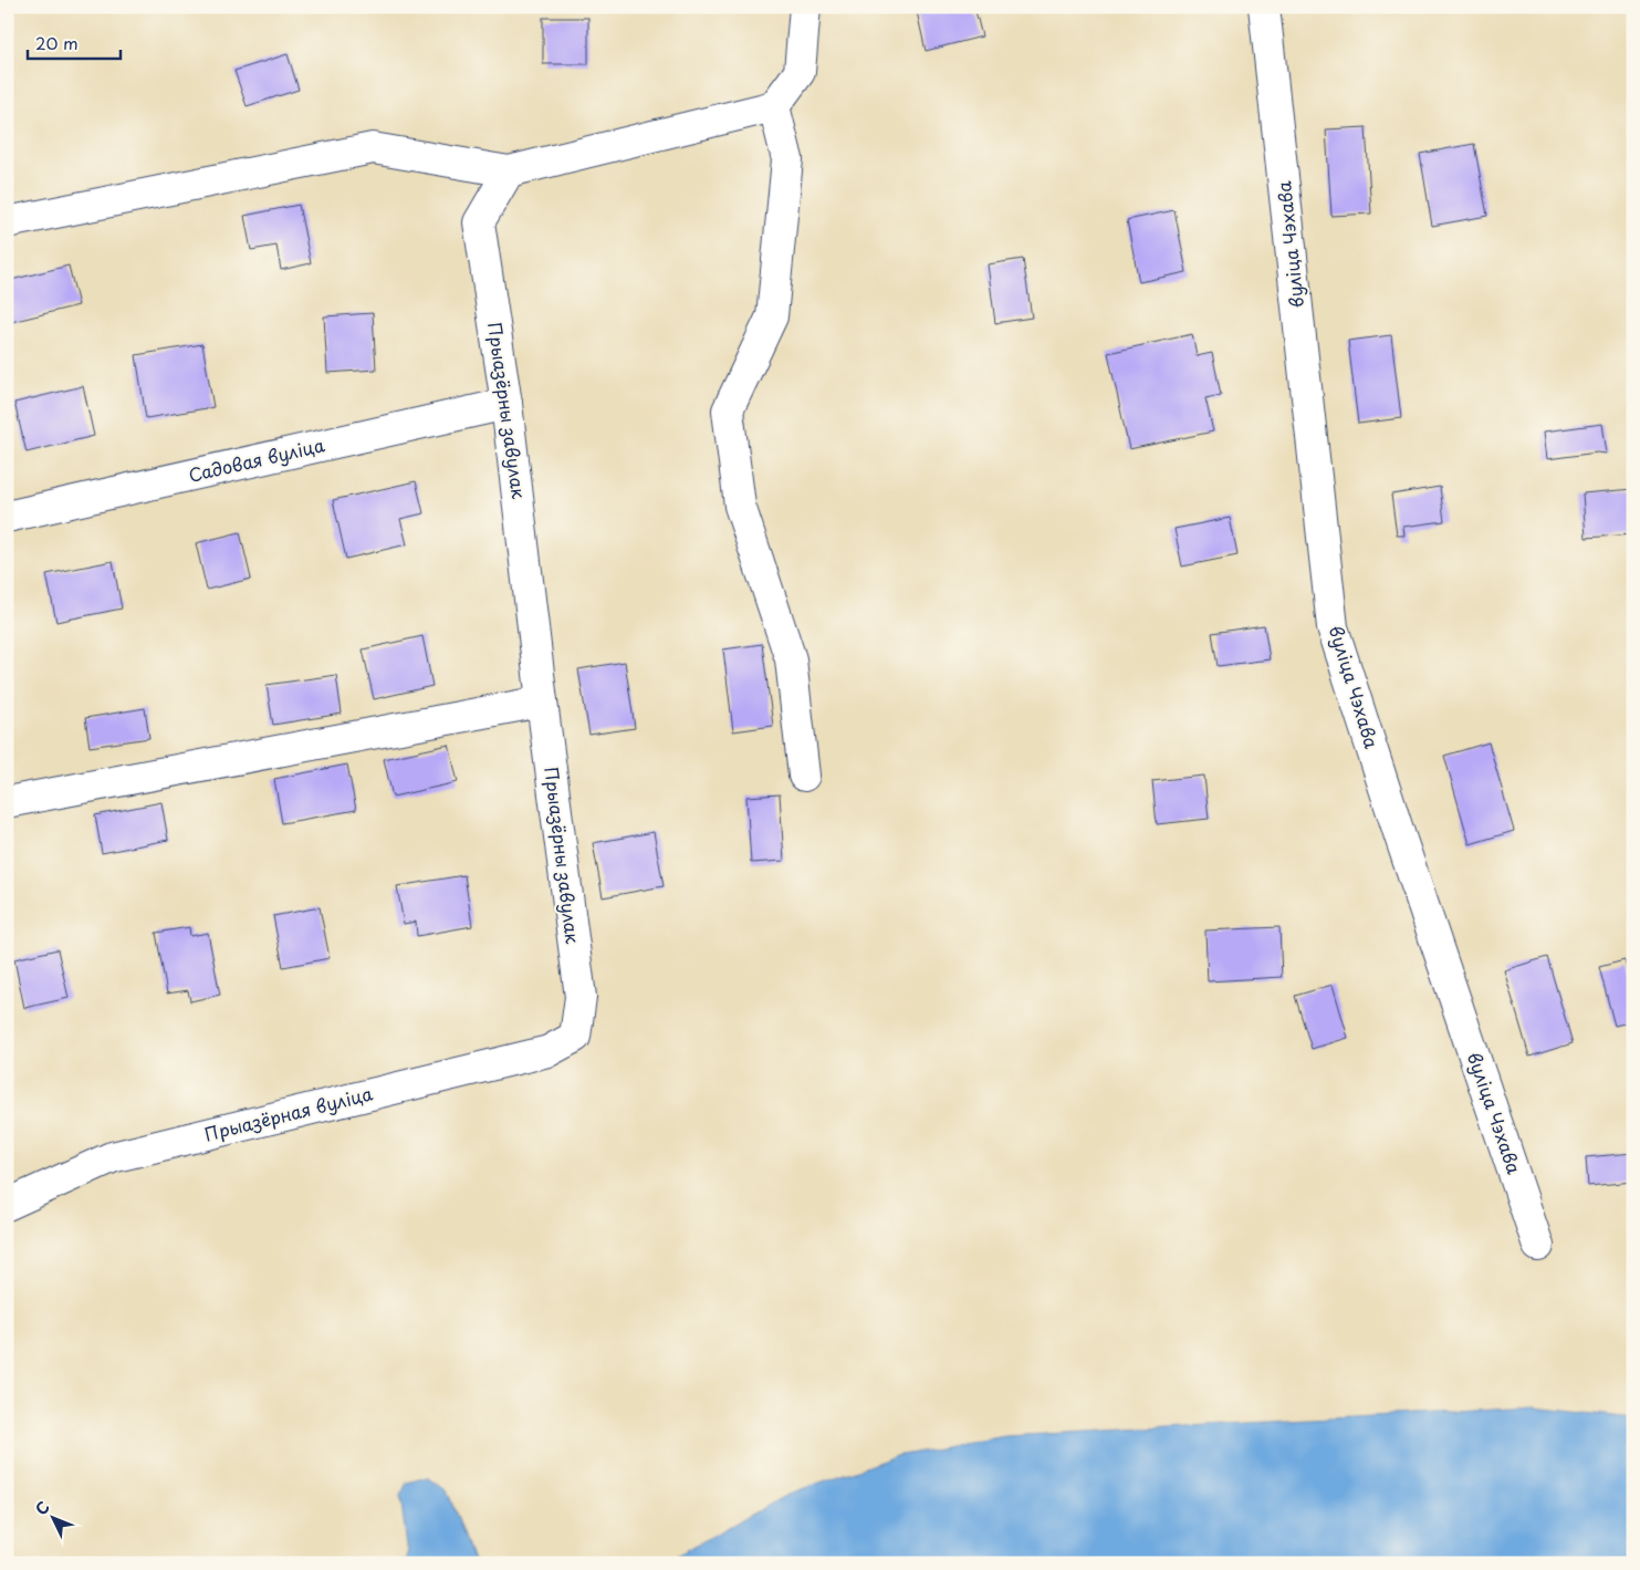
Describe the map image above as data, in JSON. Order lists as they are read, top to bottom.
{
  "streets": {
    "street": [
      "вуліца Чэхава",
      "Прыазёрны завулак",
      "Садовая вуліца",
      "Прыазёрная вуліца"
    ]
  },
  "crossings": [
    ["Прыазёрны завулак", "Садовая вуліца"],
    ["Прыазёрны завулак", "Прыазёрная вуліца"]
  ],
  "scale_bar": "20 m",
  "north": "top left"
}
